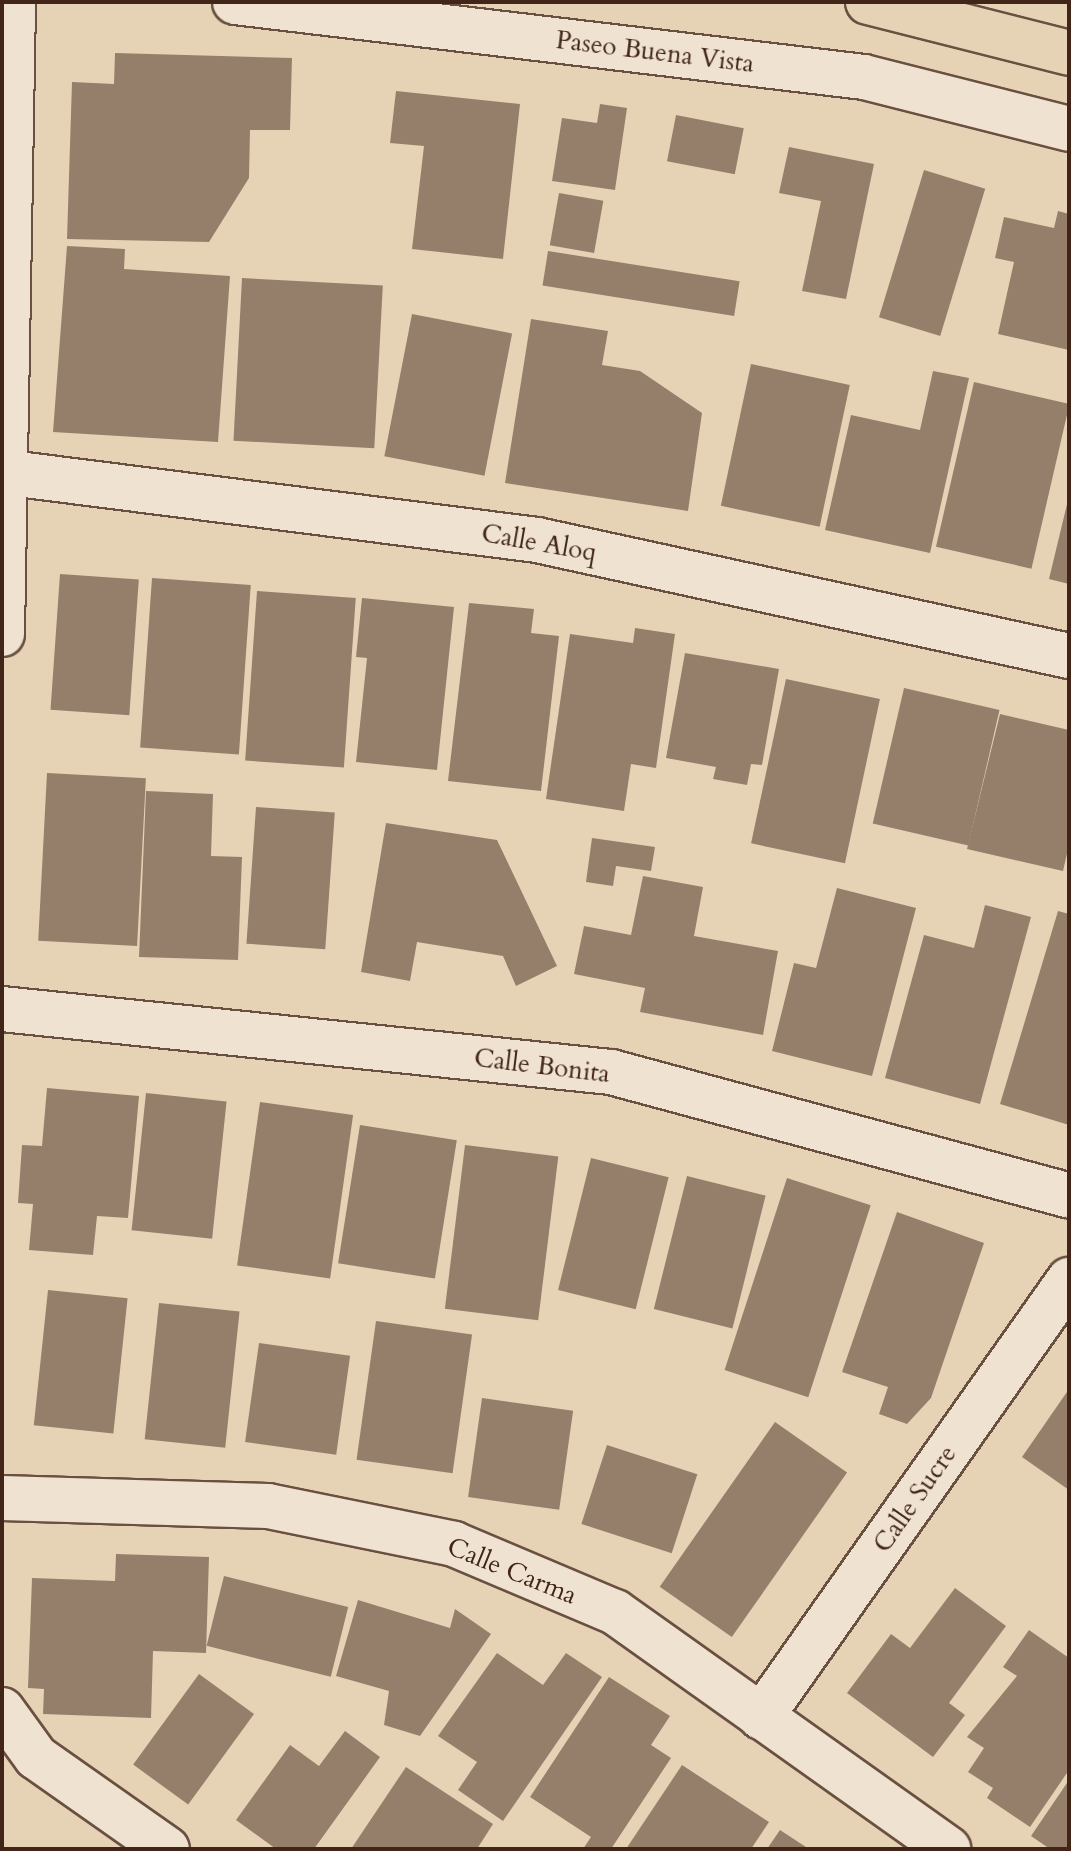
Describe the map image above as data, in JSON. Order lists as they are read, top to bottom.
{
  "streets": {
    "street": [
      "Paseo Buena Vista",
      "Calle Aloq",
      "Calle Bonita",
      "Calle Sucre",
      "Calle Carma"
    ]
  },
  "crossings": [
    ["Calle Sucre", "Calle Carma"]
  ]
}
